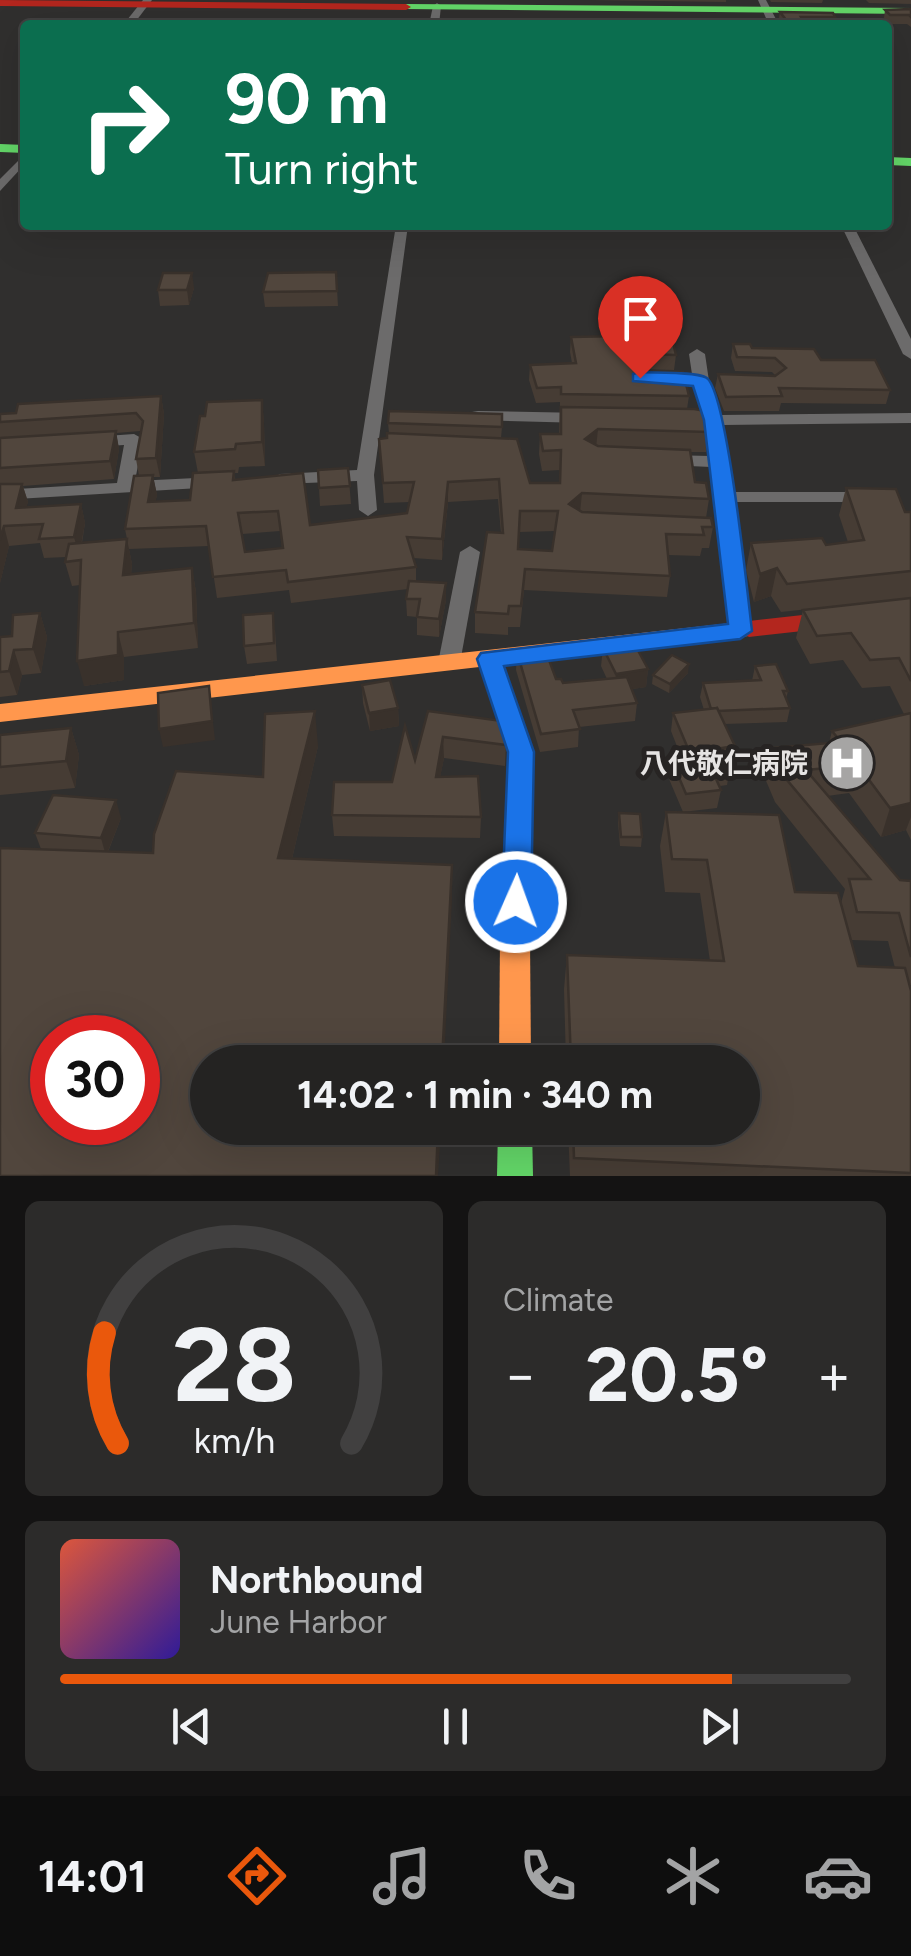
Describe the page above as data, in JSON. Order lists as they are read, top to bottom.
{
  "places": {
    "hospital": ["八代敬仁病院"]
  },
  "page": {
    "turn": ["90 m", "Turn right"],
    "limit": "30",
    "trip": "14:02 · 1 min · 340 m",
    "tile": "Climate",
    "heat": ["−", "20.5°", "+"],
    "song": ["Northbound", "June Harbor"],
    "tabs": "14:01",
    "gauge": ["28", "km/h"]
  }
}
